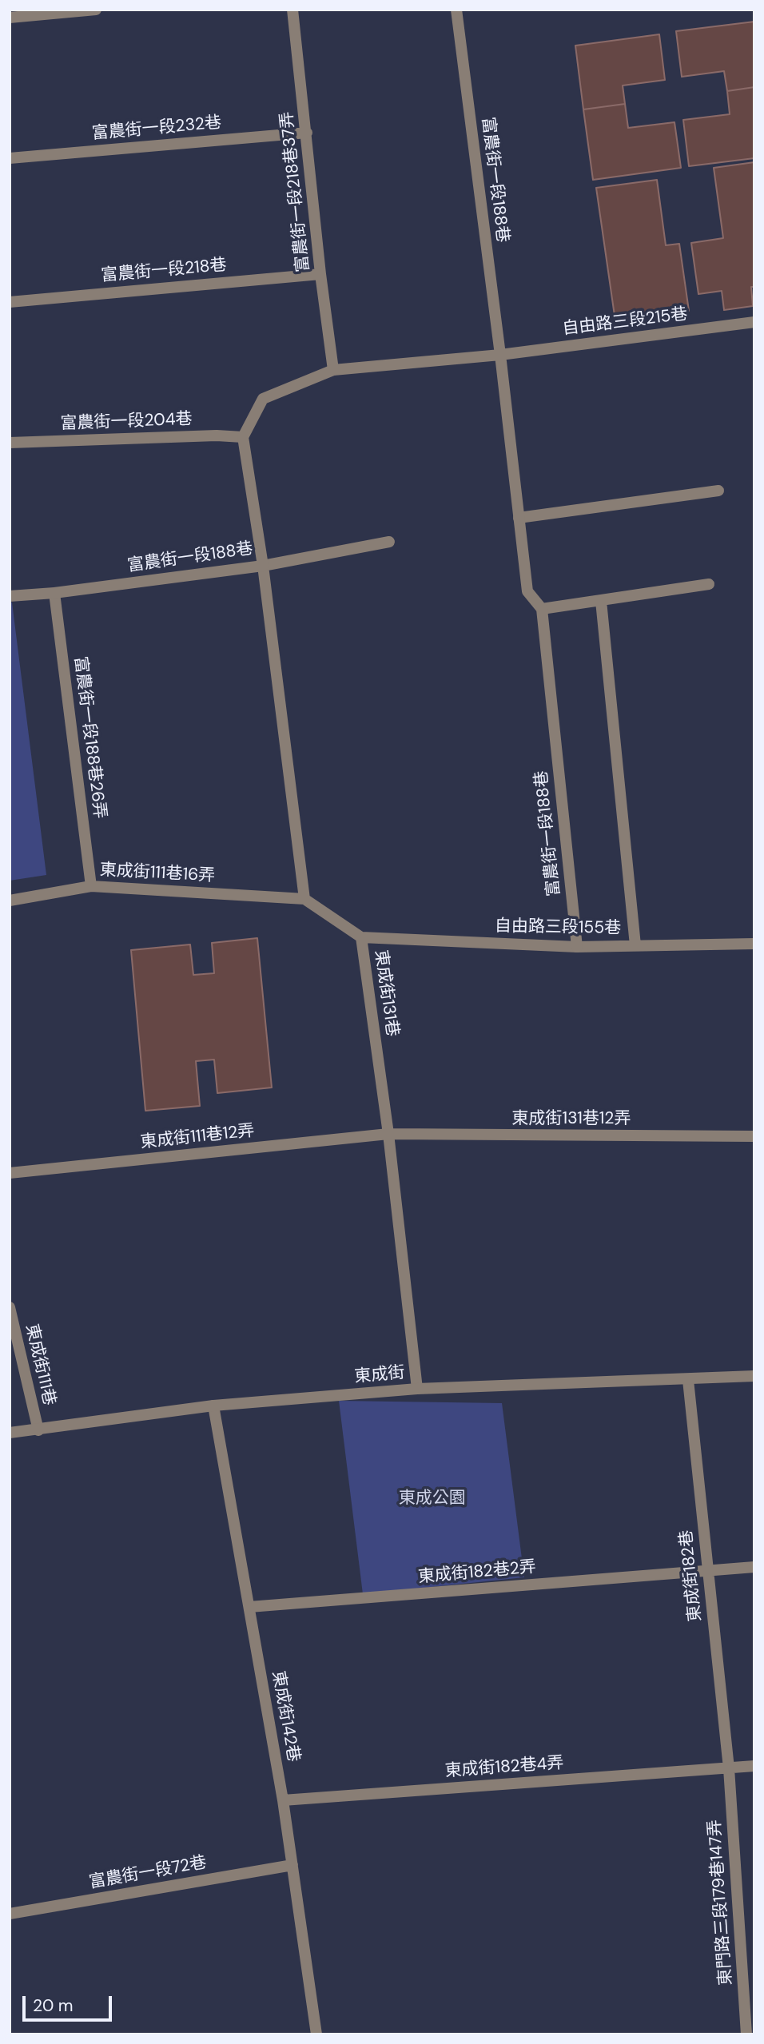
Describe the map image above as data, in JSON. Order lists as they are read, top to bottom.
{
  "streets": {
    "street": [
      "富農街一段232巷",
      "富農街一段188巷",
      "富農街一段218巷37弄",
      "富農街一段218巷",
      "自由路三段215巷",
      "富農街一段204巷",
      "富農街一段188巷26弄",
      "東成街111巷16弄",
      "自由路三段155巷",
      "東成街131巷",
      "東成街131巷12弄",
      "東成街111巷12弄",
      "東成街111巷",
      "東成街",
      "東成街182巷2弄",
      "東成街182巷",
      "東成街142巷",
      "東成街182巷4弄",
      "富農街一段72巷",
      "東門路三段179巷147弄"
    ]
  },
  "crossings": [
    ["富農街一段232巷", "富農街一段218巷37弄"],
    ["富農街一段188巷", "自由路三段215巷"],
    ["富農街一段188巷", "富農街一段204巷"],
    ["富農街一段188巷", "富農街一段188巷26弄"],
    ["富農街一段188巷", "自由路三段155巷"],
    ["富農街一段218巷37弄", "富農街一段218巷"],
    ["富農街一段188巷26弄", "東成街111巷16弄"],
    ["東成街111巷16弄", "東成街131巷"],
    ["自由路三段155巷", "東成街131巷"],
    ["東成街131巷", "東成街131巷12弄"],
    ["東成街131巷", "東成街111巷12弄"],
    ["東成街131巷", "東成街"],
    ["東成街131巷12弄", "東成街111巷12弄"],
    ["東成街111巷", "東成街"],
    ["東成街", "東成街182巷"],
    ["東成街", "東成街142巷"],
    ["東成街182巷2弄", "東成街182巷"],
    ["東成街182巷2弄", "東成街142巷"],
    ["東成街182巷", "東成街182巷4弄"],
    ["東成街182巷", "東門路三段179巷147弄"],
    ["東成街142巷", "東成街182巷4弄"],
    ["東成街142巷", "富農街一段72巷"],
    ["東成街182巷4弄", "東門路三段179巷147弄"]
  ],
  "parks": ["東成公園"],
  "scale_bar": "20 m"
}
